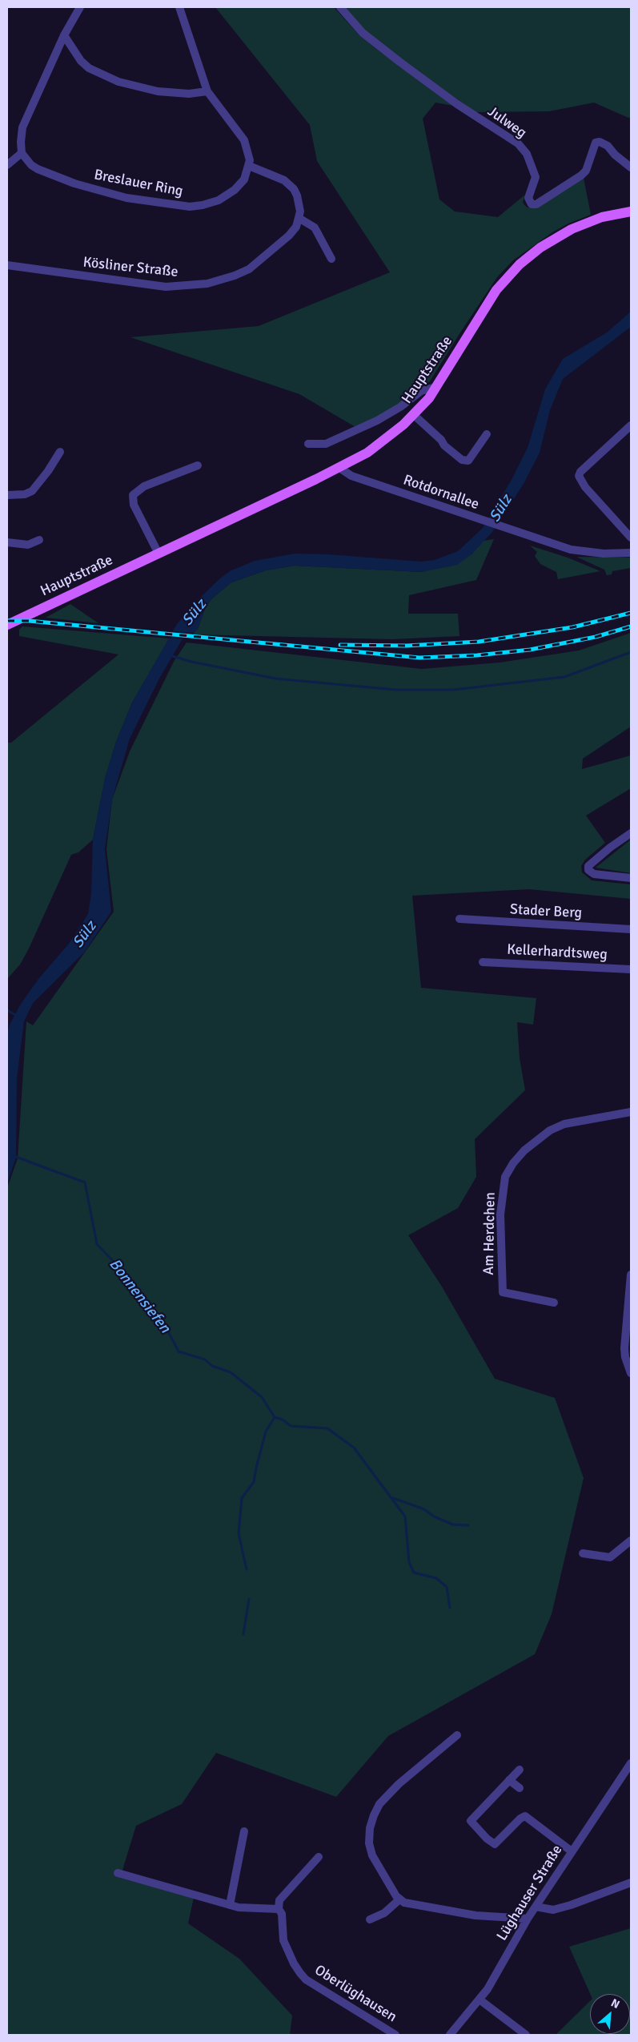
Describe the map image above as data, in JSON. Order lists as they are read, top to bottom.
{
  "streets": {
    "main road": ["Hauptstraße"],
    "street": [
      "Julweg",
      "Breslauer Ring",
      "Kösliner Straße",
      "Rotdornallee",
      "Stader Berg",
      "Kellerhardtsweg",
      "Am Herdchen",
      "Lüghauser Straße",
      "Oberlüghausen"
    ]
  },
  "crossings": [
    ["Hauptstraße", "Rotdornallee"]
  ],
  "water": ["Sülz", "Bonnensiefen"],
  "north": "top right"
}
